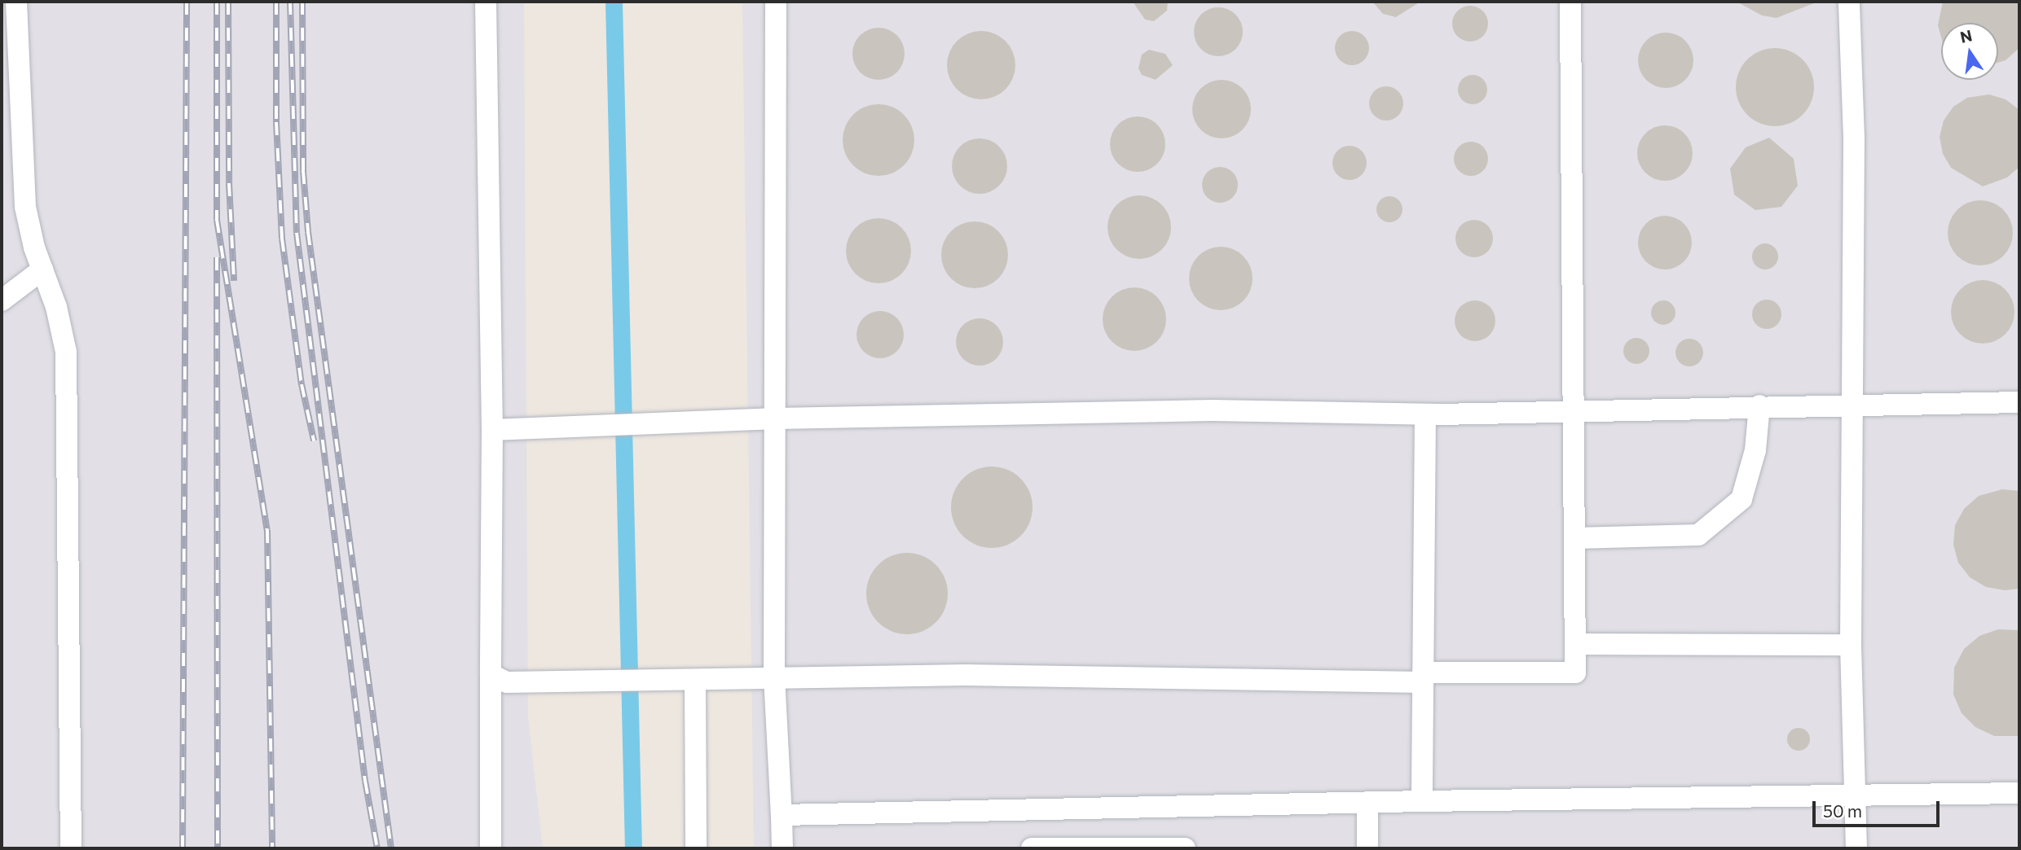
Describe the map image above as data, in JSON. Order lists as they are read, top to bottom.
{
  "scale_bar": "50 m",
  "north": "top"
}
